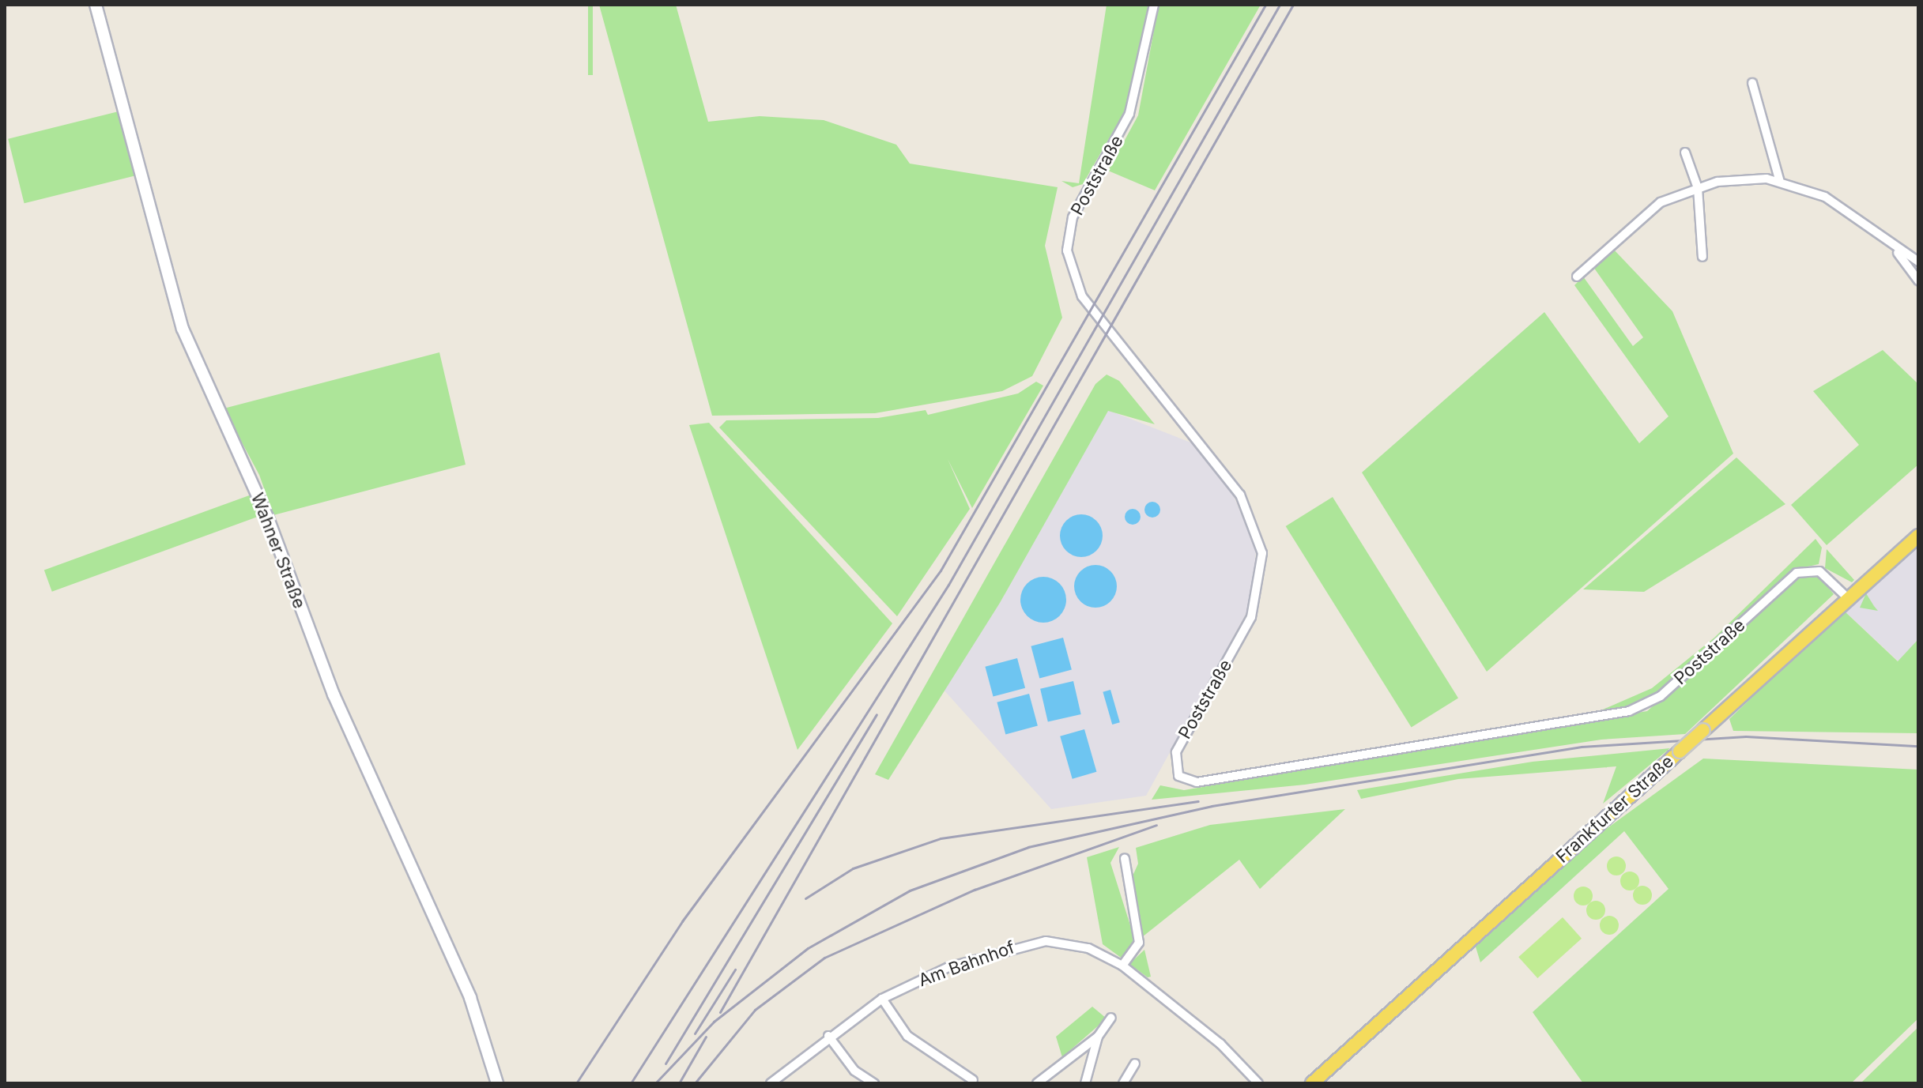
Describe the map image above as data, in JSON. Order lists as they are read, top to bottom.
{
  "streets": {
    "main road": ["Frankfurter Straße"],
    "street": ["Poststraße", "Wahner Straße", "Am Bahnhof"]
  },
  "crossings": [
    ["Poststraße", "Frankfurter Straße"]
  ]
}
